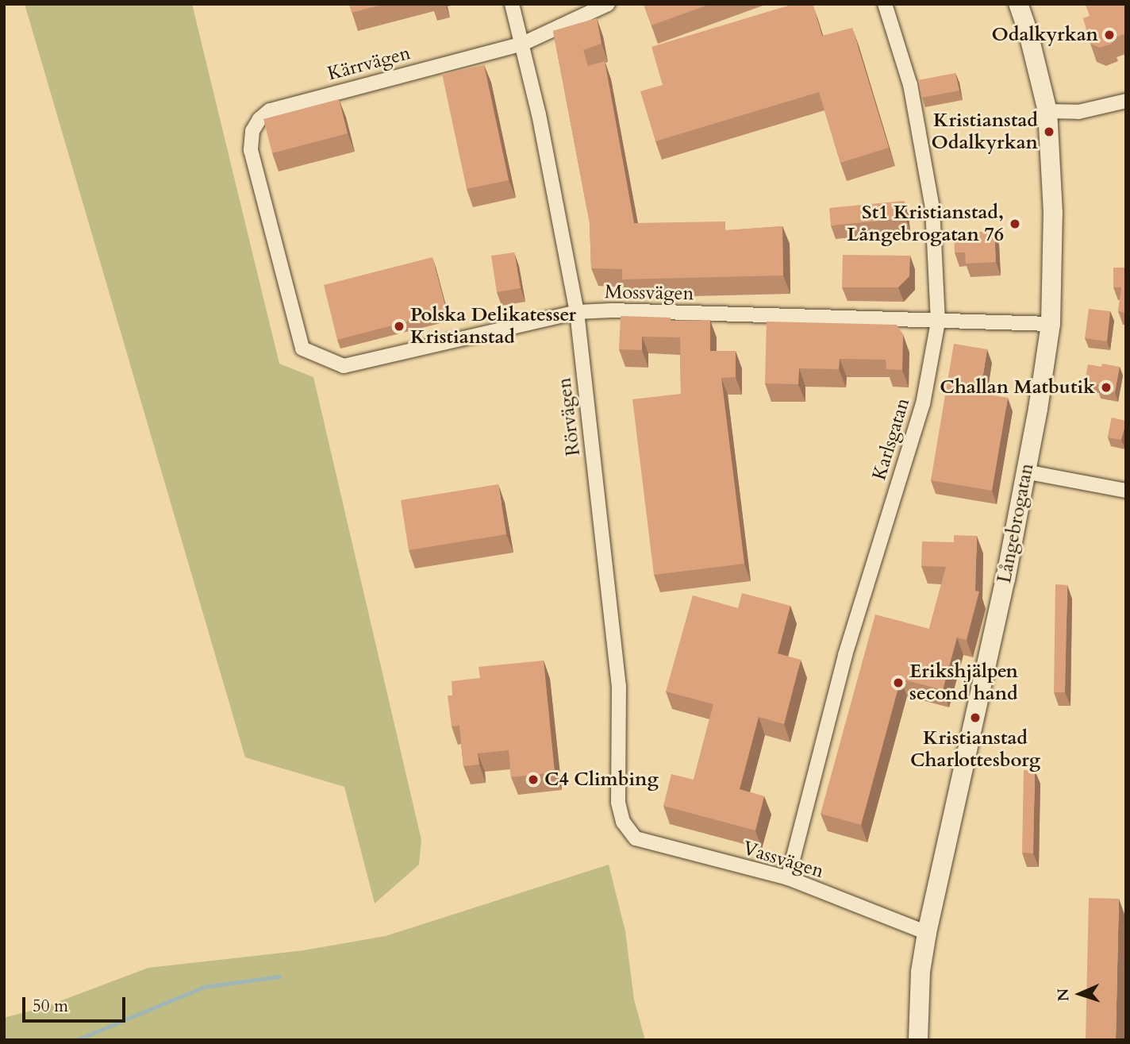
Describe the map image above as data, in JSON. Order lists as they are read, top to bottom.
{
  "streets": {
    "main road": ["Långebrogatan"],
    "street": [
      "Kärrvägen",
      "Mossvägen",
      "Rörvägen",
      "Karlsgatan",
      "Vassvägen"
    ]
  },
  "crossings": [
    ["Kärrvägen", "Mossvägen"],
    ["Kärrvägen", "Rörvägen"],
    ["Mossvägen", "Rörvägen"],
    ["Mossvägen", "Karlsgatan"],
    ["Mossvägen", "Långebrogatan"],
    ["Rörvägen", "Vassvägen"],
    ["Karlsgatan", "Vassvägen"],
    ["Långebrogatan", "Vassvägen"]
  ],
  "places": [
    "Odalkyrkan",
    "Kristianstad Odalkyrkan",
    "St1 Kristianstad, Långebrogatan 76",
    "Polska Delikatesser Kristianstad",
    "Challan Matbutik",
    "Erikshjälpen second hand",
    "Kristianstad Charlottesborg",
    "C4 Climbing"
  ],
  "scale_bar": "50 m",
  "north": "left"
}
